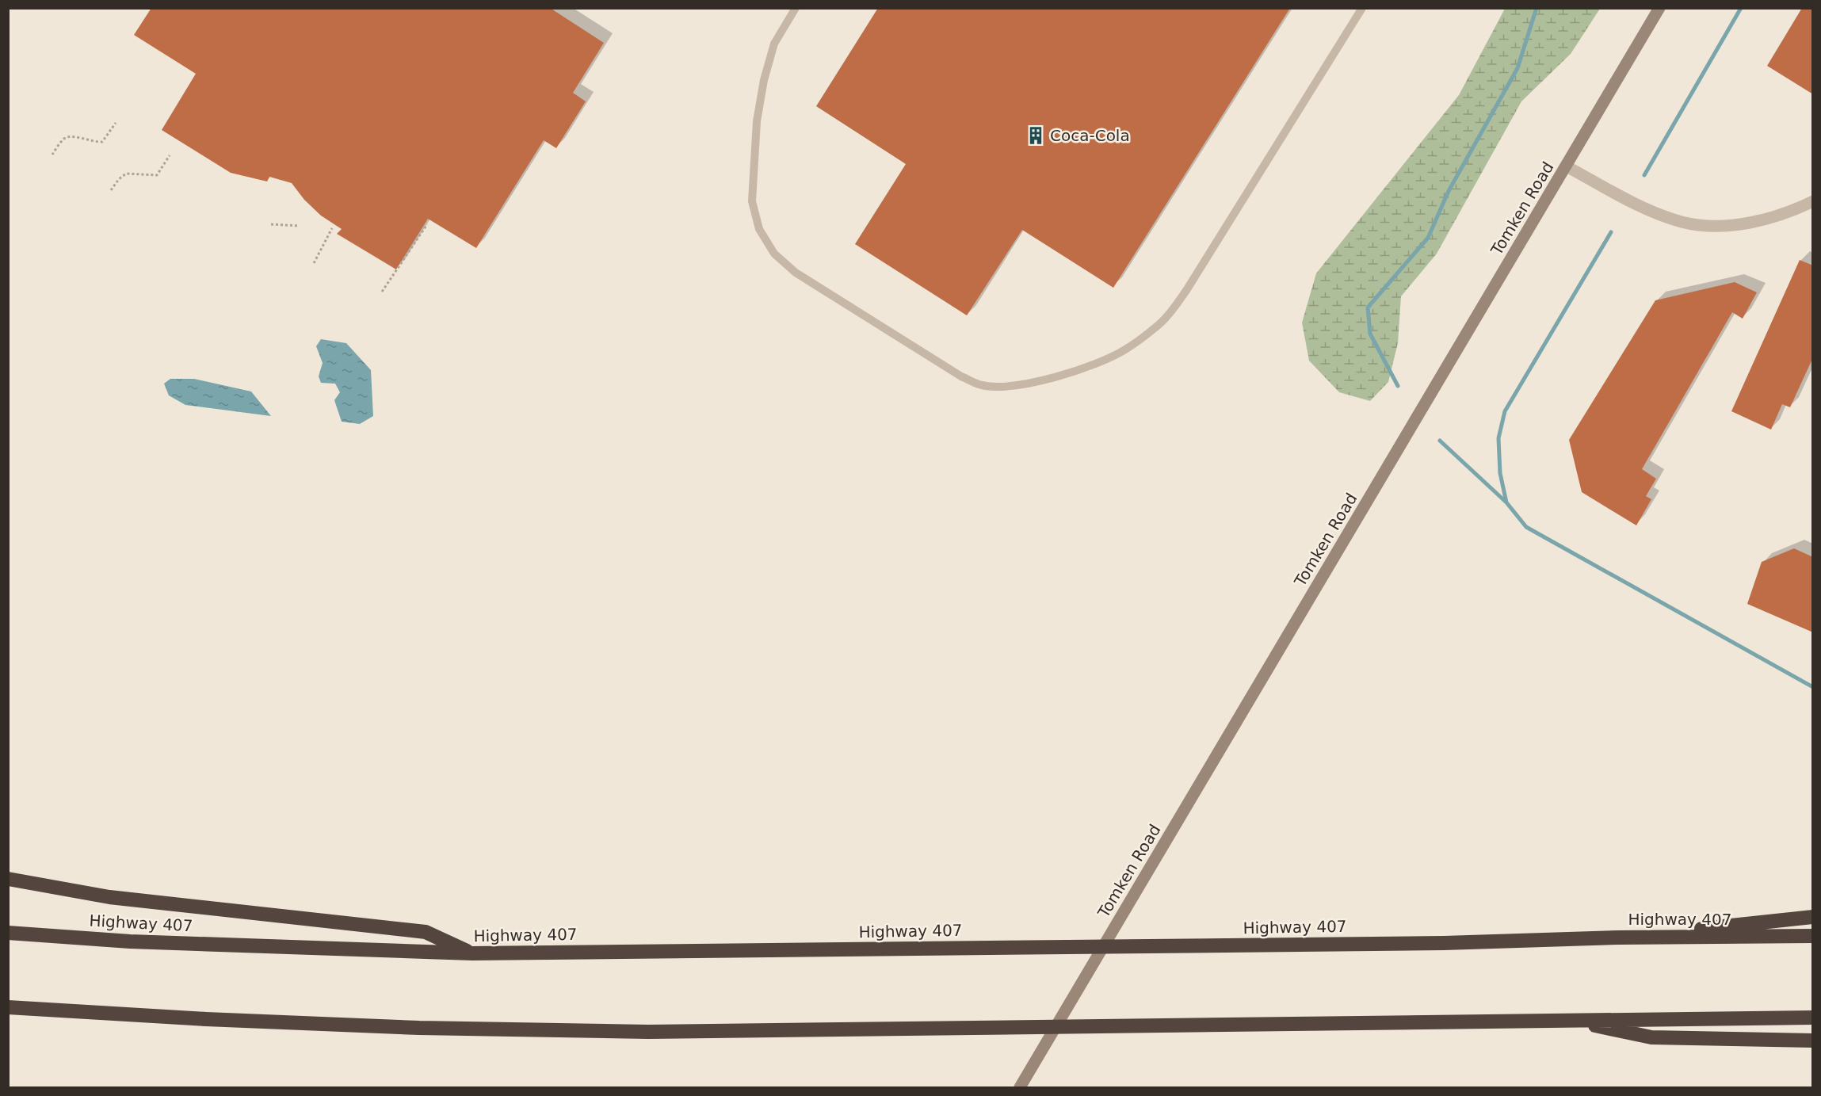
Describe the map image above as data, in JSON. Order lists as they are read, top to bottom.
{
  "streets": {
    "highway": ["Highway 407"],
    "main road": ["Tomken Road"]
  },
  "places": {
    "building": ["Coca-Cola"]
  }
}
